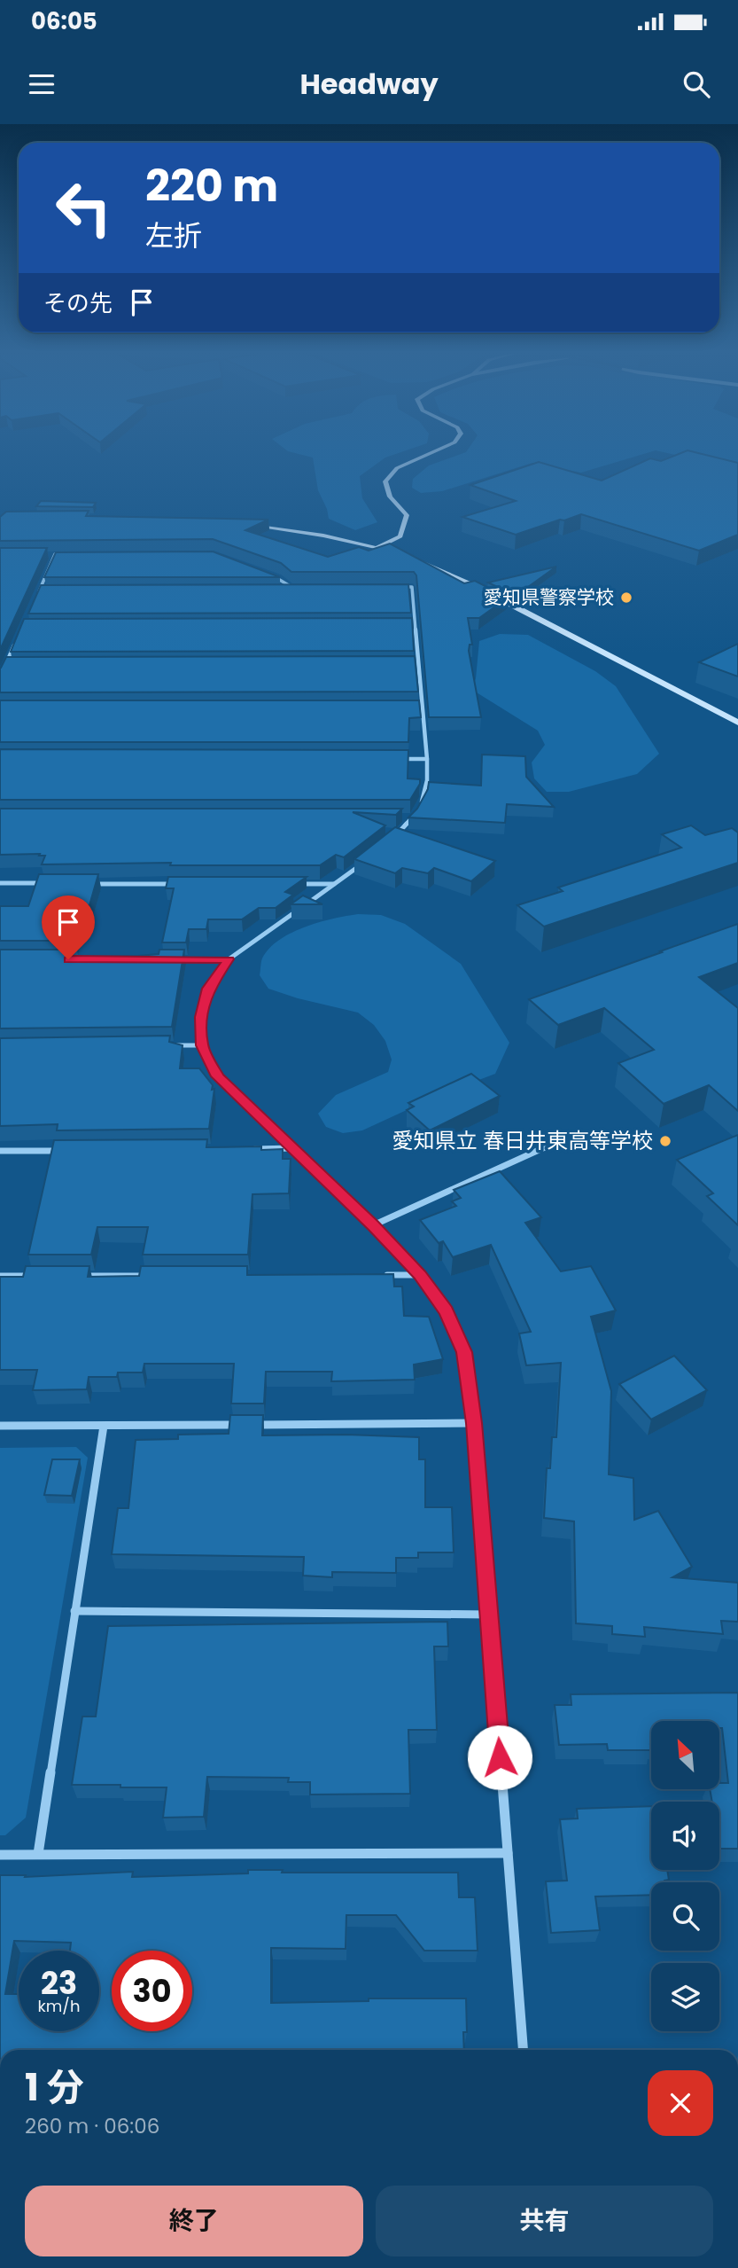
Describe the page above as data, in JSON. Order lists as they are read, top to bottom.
{
  "places": ["愛知県警察学校", "愛知県立 春日井東高等学校"],
  "north": "top left",
  "page": {
    "status": "06:05",
    "header": "Headway",
    "turn": ["220 m", "左折"],
    "then": "その先",
    "speed": "23 km/h",
    "limit": "30",
    "heading": ["1 分", "260 m · 06:06"],
    "buttons": ["終了", "共有"]
  }
}
